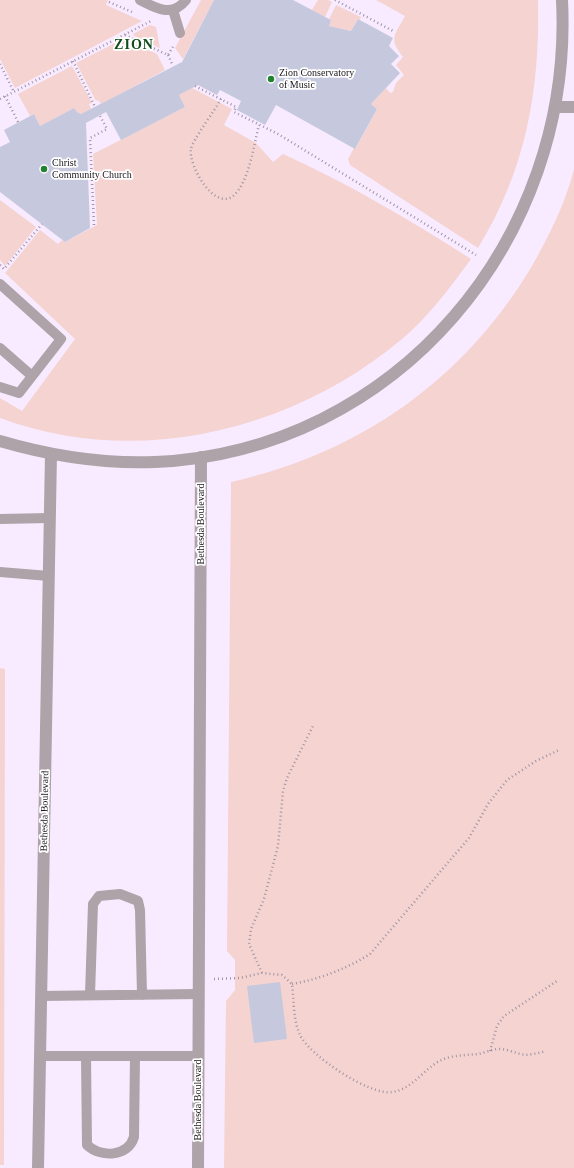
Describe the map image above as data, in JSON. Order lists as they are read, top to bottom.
{
  "streets": {
    "street": ["Bethesda Boulevard"]
  },
  "districts": ["ZION"],
  "places": ["Zion Conservatory of Music", "Christ Community Church"]
}
